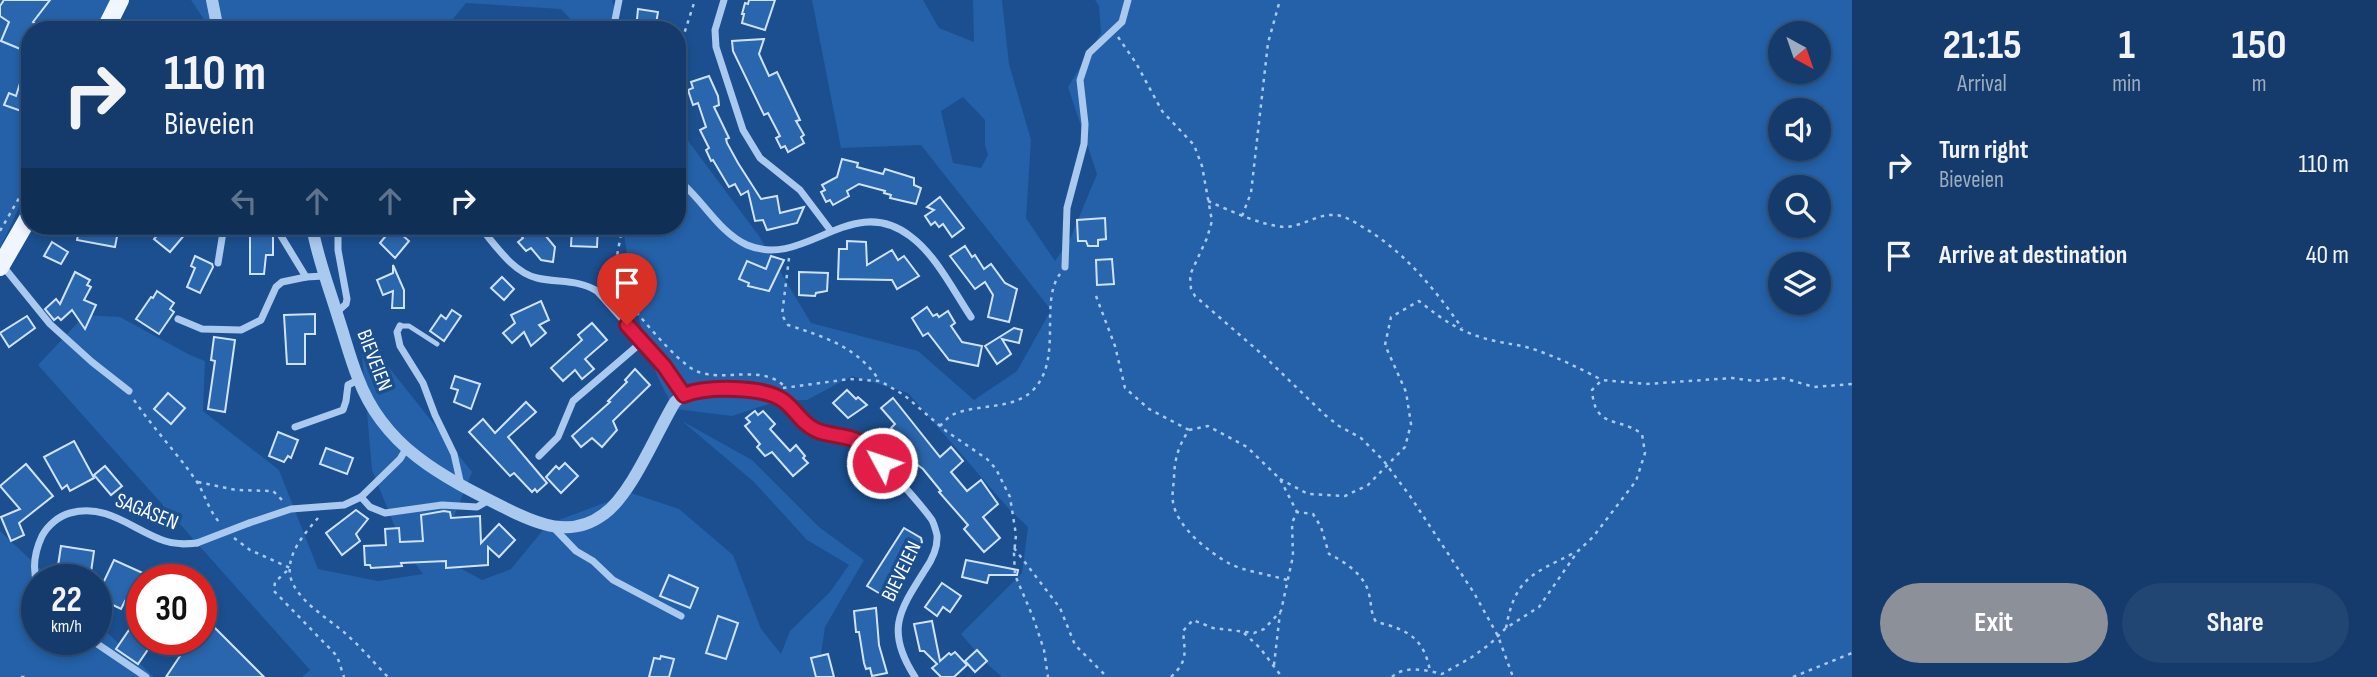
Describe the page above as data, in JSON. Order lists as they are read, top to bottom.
{
  "streets": {
    "street": ["BIEVEIEN", "SAGÅSEN"]
  },
  "north": "bottom right",
  "page": {
    "eta": [
      "21:15",
      "Arrival",
      "1",
      "min",
      "150",
      "m"
    ],
    "turn": ["110 m", "Bieveien"],
    "list": [
      {
        "name": "Turn right",
        "note": "Bieveien",
        "value": "110 m"
      },
      {
        "name": "Arrive at destination",
        "value": "40 m"
      }
    ],
    "speed": "22 km/h",
    "limit": "30",
    "buttons": ["Exit", "Share"]
  }
}
